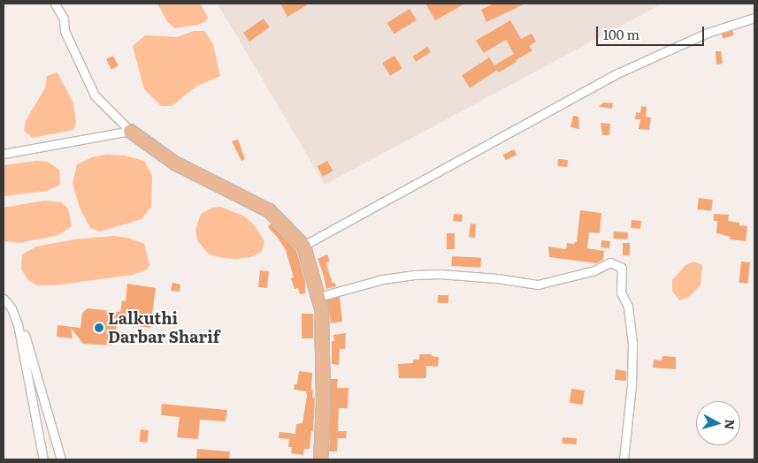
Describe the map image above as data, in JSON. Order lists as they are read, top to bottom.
{
  "places": ["Lalkuthi Darbar Sharif"],
  "scale_bar": "100 m",
  "north": "right"
}
